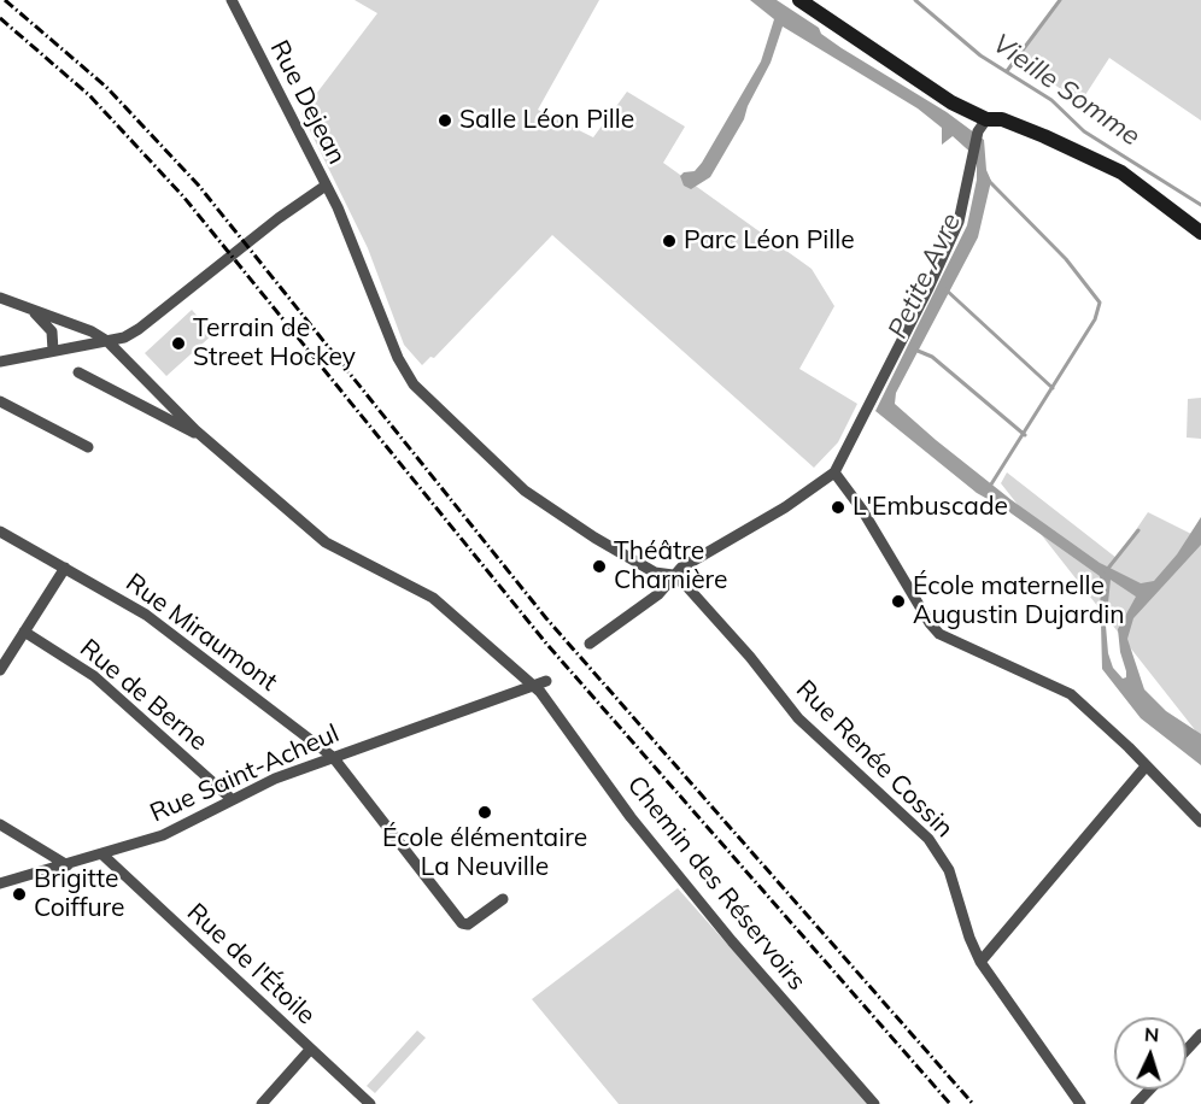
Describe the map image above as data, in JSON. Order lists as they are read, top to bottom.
{
  "streets": {
    "street": [
      "Rue Dejean",
      "Rue Miraumont",
      "Rue de Berne",
      "Rue Renée Cossin",
      "Rue Saint-Acheul",
      "Chemin des Réservoirs",
      "Rue de l'Étoile"
    ]
  },
  "crossings": [
    ["Rue Dejean", "Rue Renée Cossin"],
    ["Rue Miraumont", "Rue Saint-Acheul"],
    ["Rue de Berne", "Rue Saint-Acheul"],
    ["Rue Saint-Acheul", "Chemin des Réservoirs"],
    ["Rue Saint-Acheul", "Rue de l'Étoile"]
  ],
  "water": ["Vieille Somme", "Petite Avre"],
  "places": [
    "Salle Léon Pille",
    "Parc Léon Pille",
    "Terrain de Street Hockey",
    "L'Embuscade",
    "Théâtre Charnière",
    "École maternelle Augustin Dujardin",
    "École élémentaire La Neuville",
    "Brigitte Coiffure"
  ],
  "north": "top"
}
